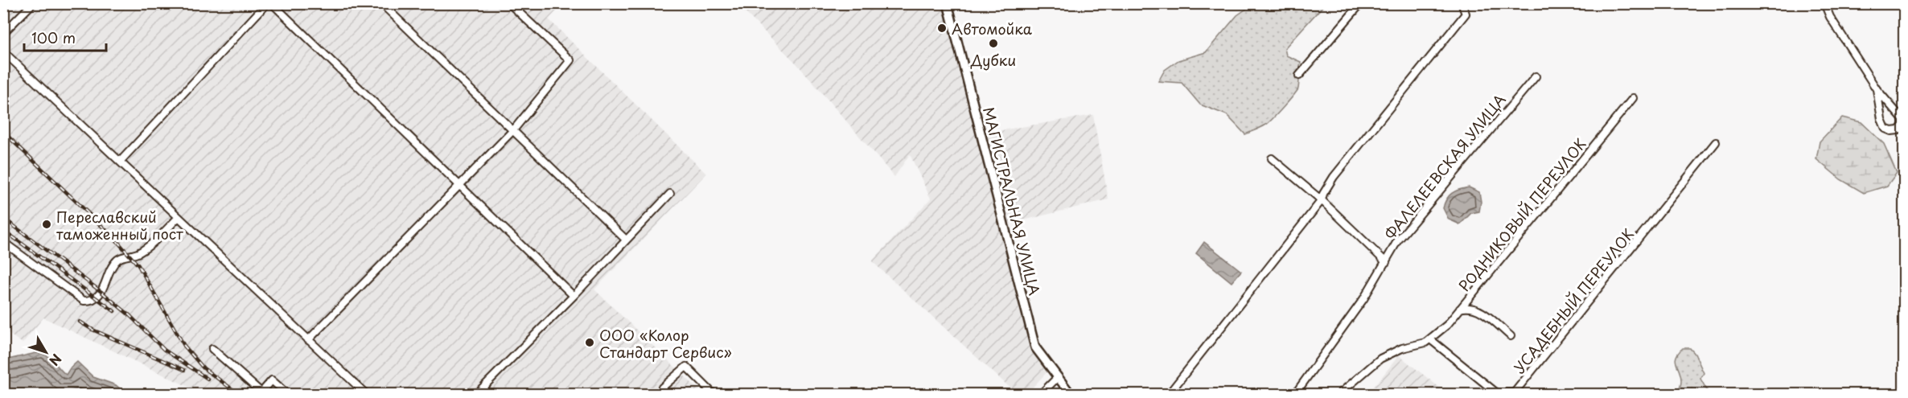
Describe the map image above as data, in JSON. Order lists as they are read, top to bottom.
{
  "streets": {
    "street": [
      "ФАЛЕЛЕЕВСКАЯ УЛИЦА",
      "МАГИСТРАЛЬНАЯ УЛИЦА",
      "РОДНИКОВЫЙ ПЕРЕУЛОК",
      "УСАДЕБНЫЙ ПЕРЕУЛОК"
    ]
  },
  "crossings": [
    ["РОДНИКОВЫЙ ПЕРЕУЛОК", "УСАДЕБНЫЙ ПЕРЕУЛОК"]
  ],
  "places": [
    "Автомойка",
    "Дубки",
    "Переславский таможенный пост",
    "ООО «Колор Стандарт Сервис»"
  ],
  "scale_bar": "100 m",
  "north": "bottom right"
}
